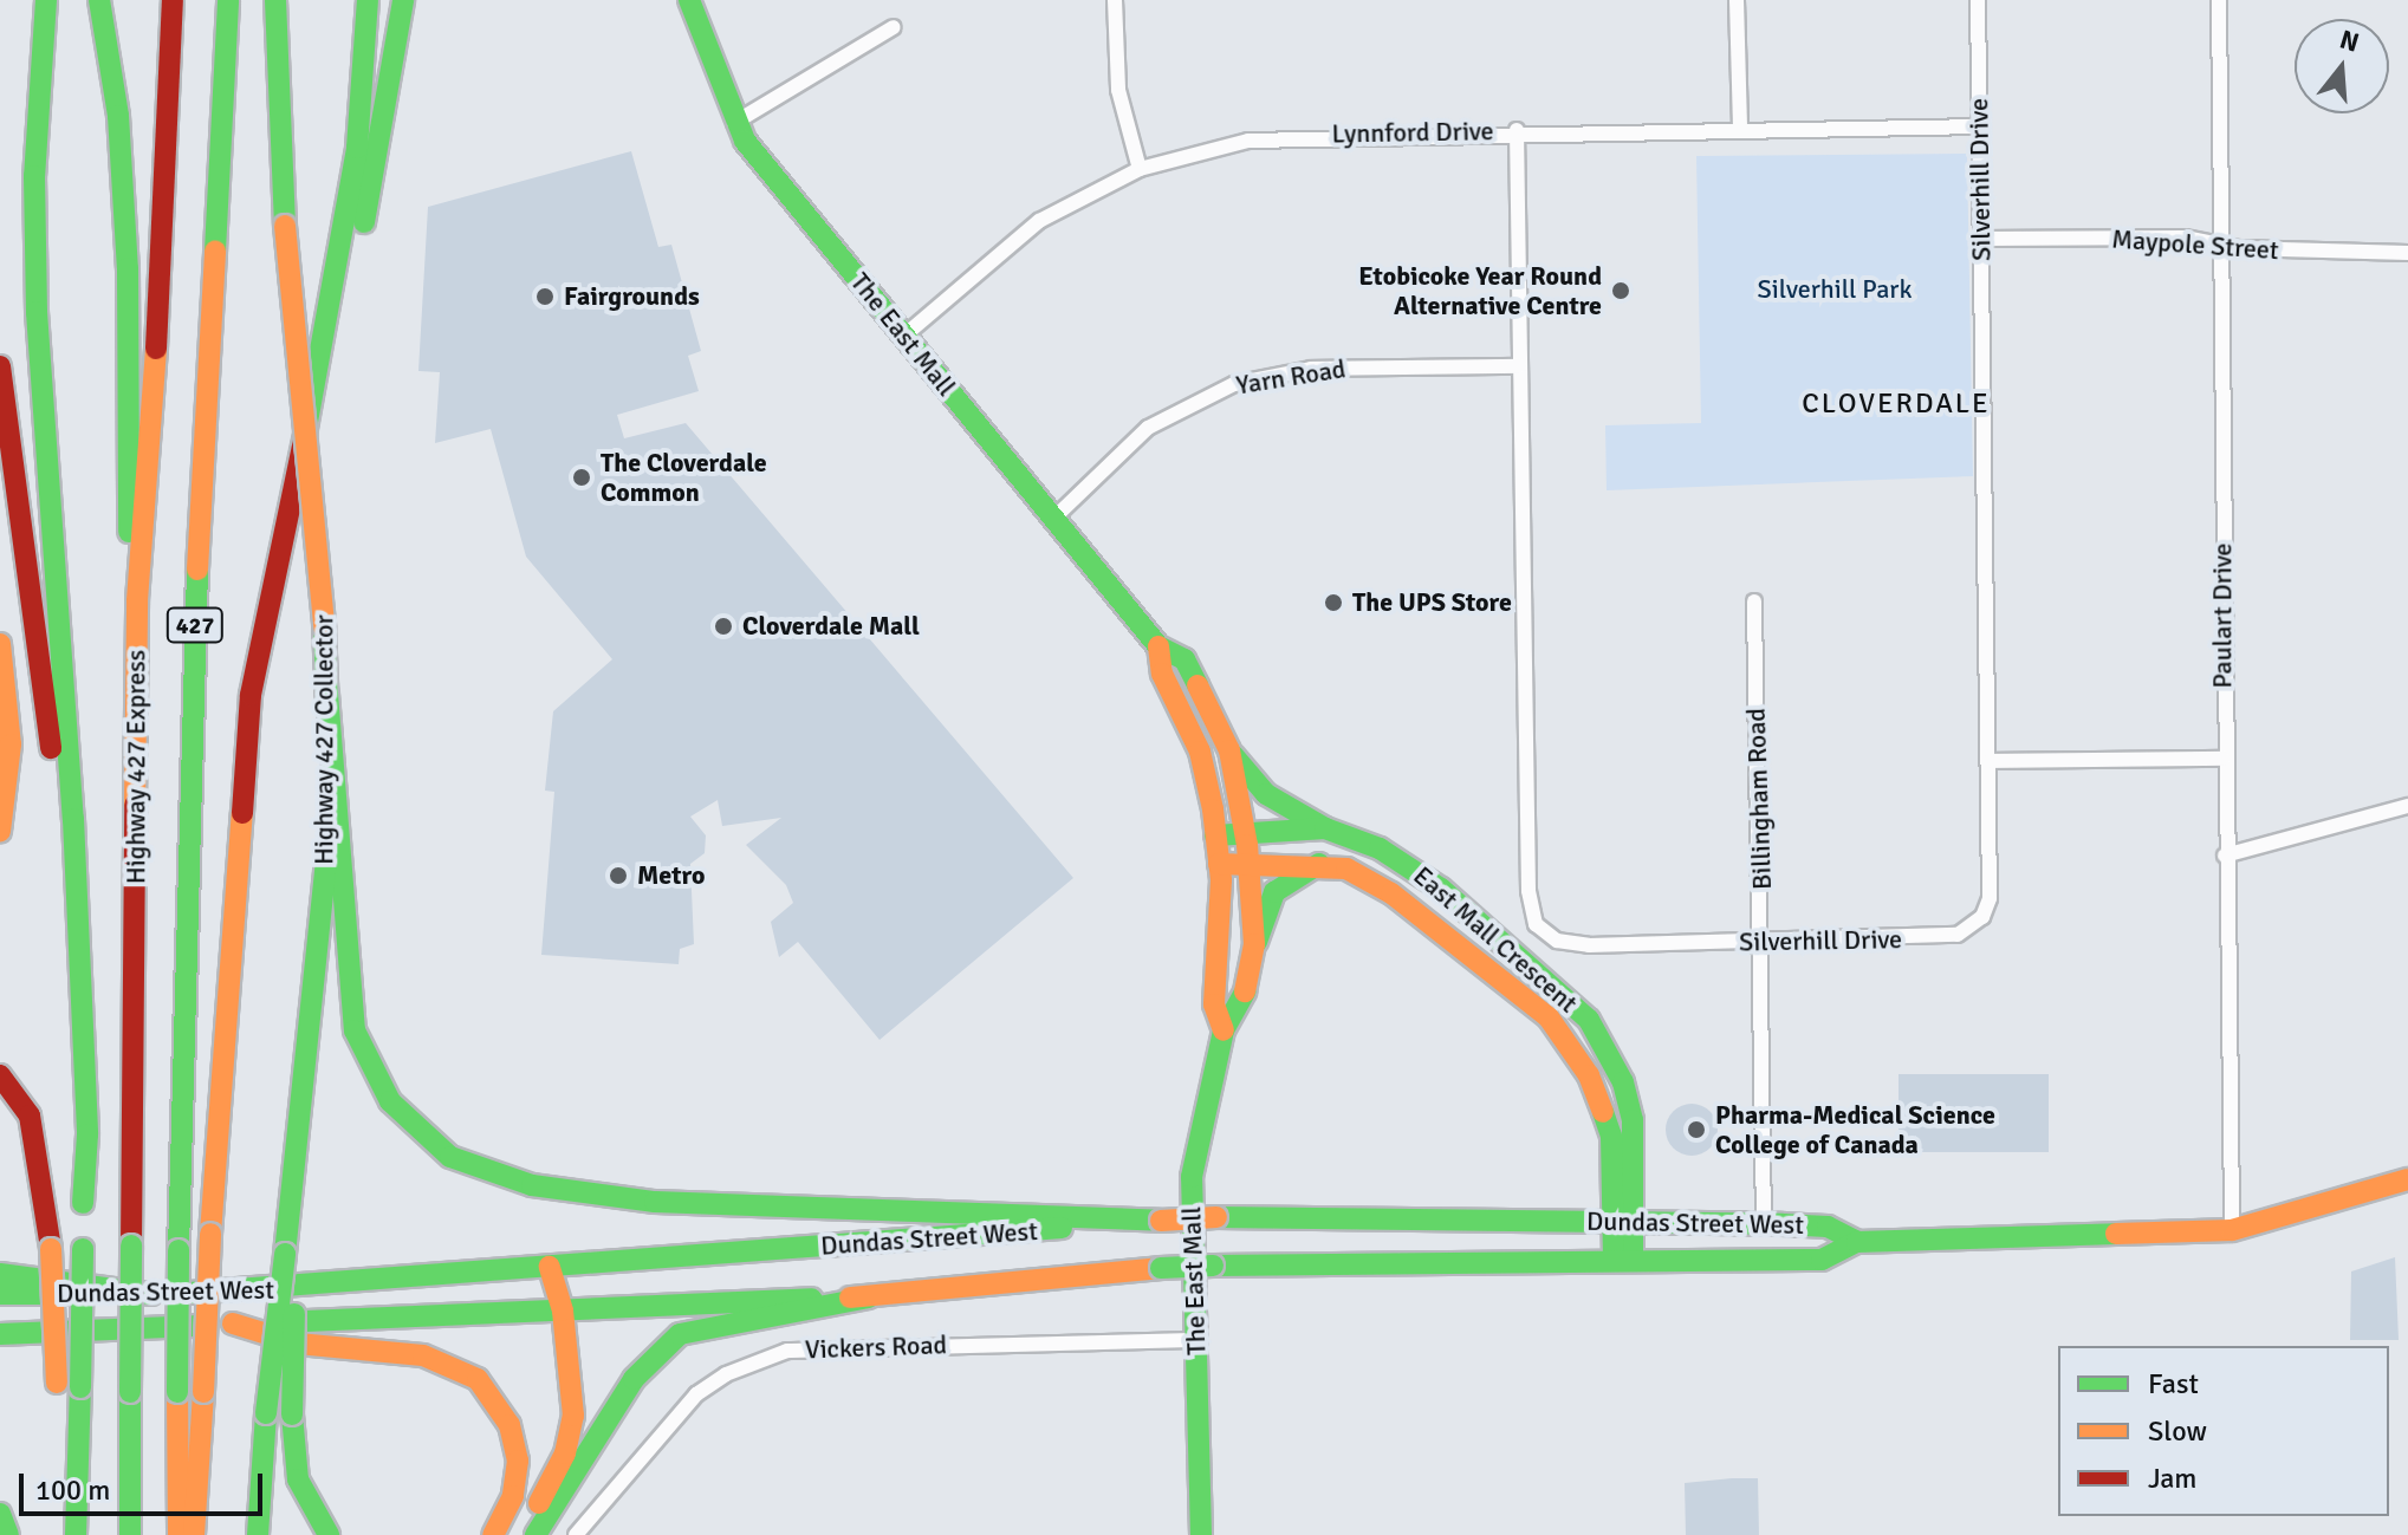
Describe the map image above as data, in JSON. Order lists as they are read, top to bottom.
{
  "streets": {
    "main road": [
      "The East Mall",
      "427",
      "Highway 427 Collector",
      "Highway 427 Express",
      "East Mall Crescent",
      "Dundas Street West"
    ],
    "street": [
      "Lynnford Drive",
      "Silverhill Drive",
      "Maypole Street",
      "Yarn Road",
      "Paulart Drive",
      "Billingham Road",
      "Vickers Road"
    ]
  },
  "crossings": [
    ["Lynnford Drive", "Silverhill Drive"],
    ["Lynnford Drive", "The East Mall"],
    ["Silverhill Drive", "Maypole Street"],
    ["Silverhill Drive", "Yarn Road"],
    ["Silverhill Drive", "Billingham Road"],
    ["Maypole Street", "Paulart Drive"],
    ["The East Mall", "Yarn Road"],
    ["The East Mall", "East Mall Crescent"],
    ["The East Mall", "Vickers Road"],
    ["Paulart Drive", "Dundas Street West"],
    ["Billingham Road", "Dundas Street West"],
    ["East Mall Crescent", "Dundas Street West"]
  ],
  "districts": ["CLOVERDALE"],
  "parks": ["Silverhill Park"],
  "places": [
    "Etobicoke Year Round Alternative Centre",
    "Fairgrounds",
    "The Cloverdale Common",
    "The UPS Store",
    "Cloverdale Mall",
    "Metro",
    "Pharma-Medical Science College of Canada"
  ],
  "legend": ["Fast", "Slow", "Jam"],
  "scale_bar": "100 m",
  "north": "top"
}
